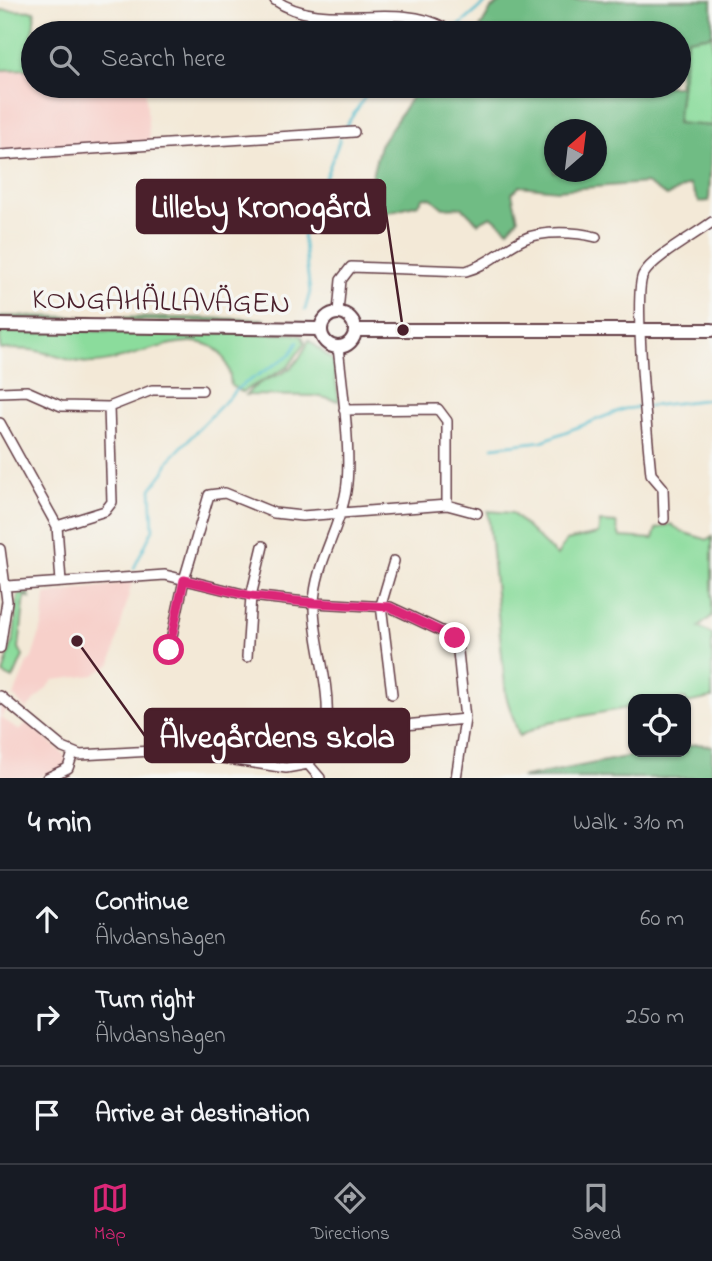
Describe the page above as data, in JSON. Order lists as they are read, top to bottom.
{
  "streets": {
    "street": ["KONGAHÄLLAVÄGEN"]
  },
  "places": ["Lilleby Kronogård", "Älvegårdens skola"],
  "north": "top right",
  "page": {
    "search": "Search here",
    "heading": ["4 min", "Walk · 310 m"],
    "list": [
      ["Continue", "Älvdanshagen", "60 m"],
      ["Turn right", "Älvdanshagen", "250 m"],
      "Arrive at destination"
    ],
    "nav": ["Map", "Directions", "Saved"]
  }
}
